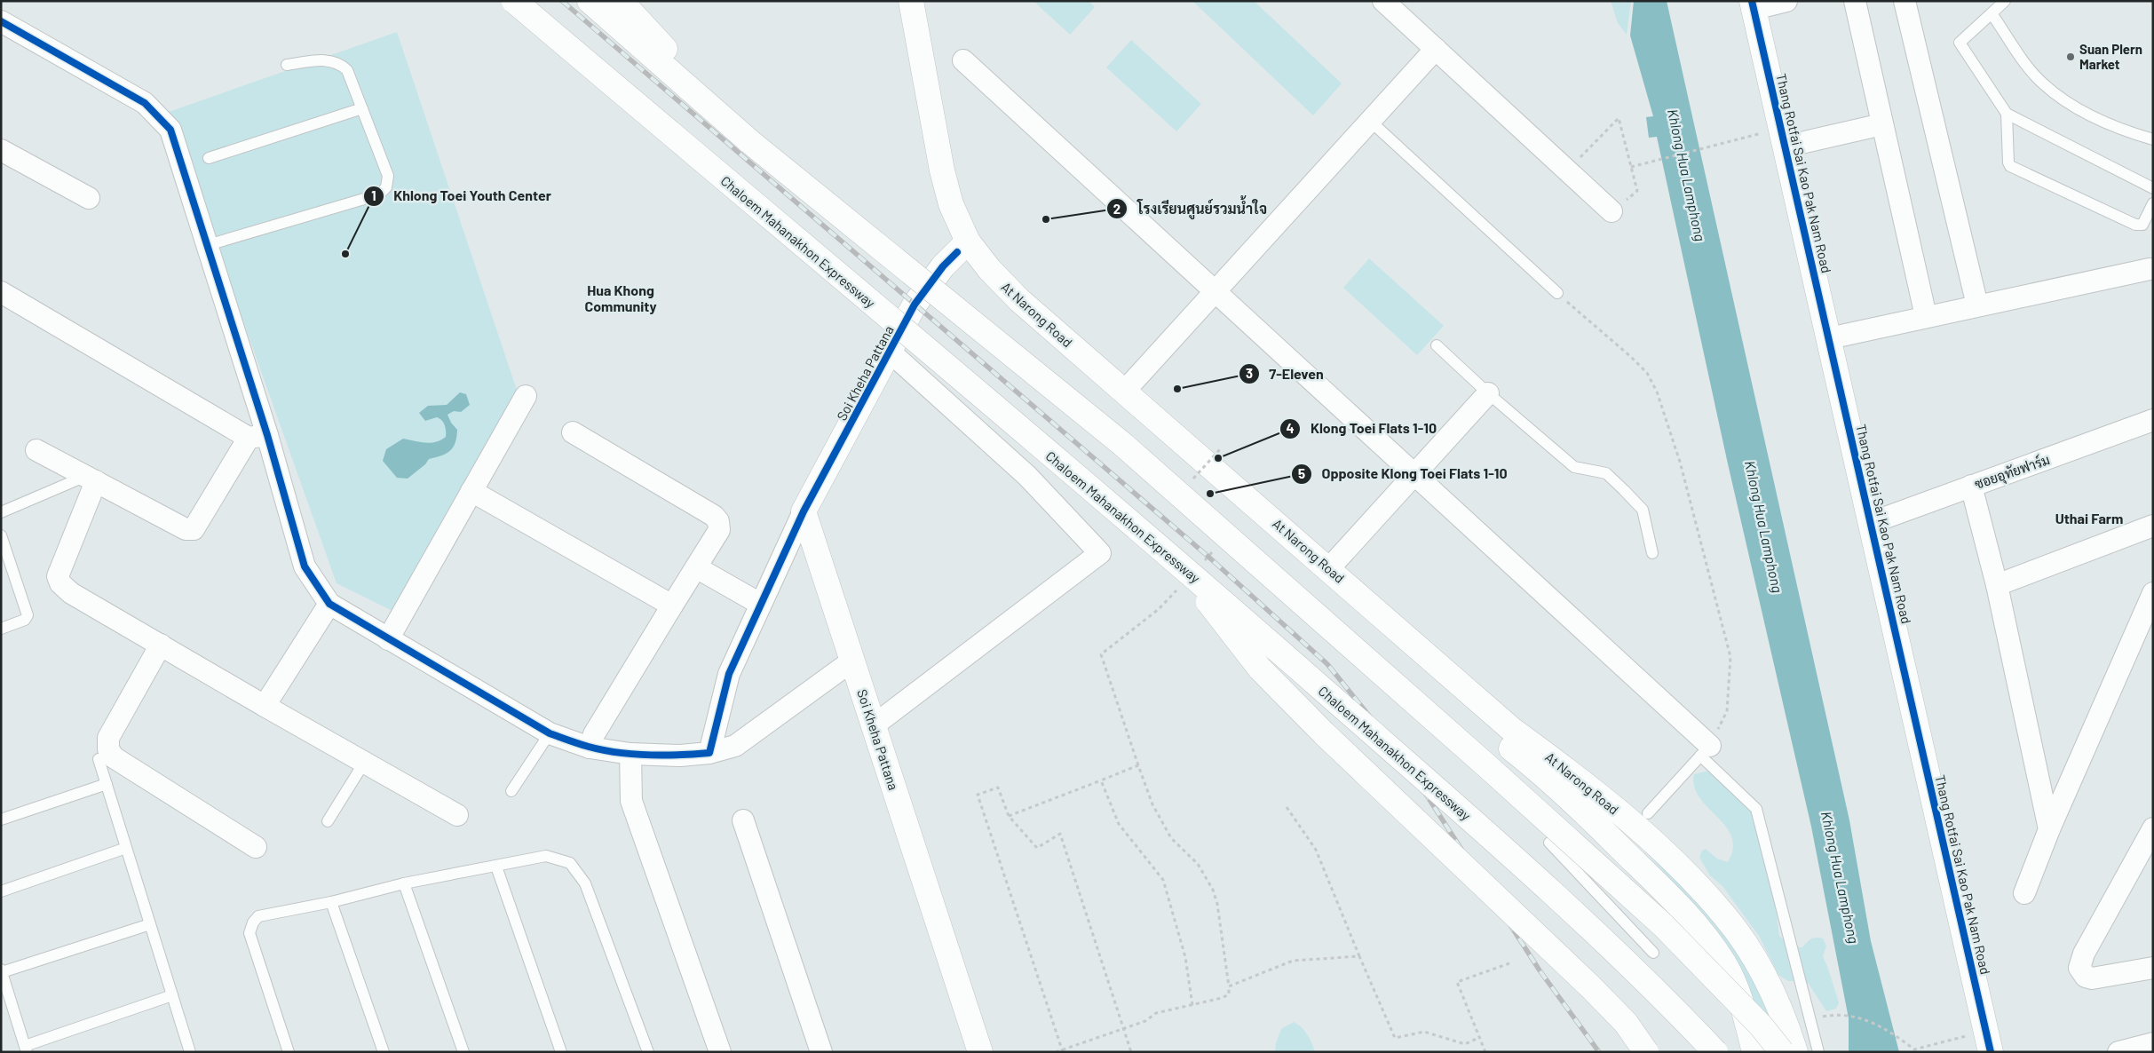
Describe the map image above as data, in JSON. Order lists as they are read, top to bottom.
{
  "streets": {
    "main road": [
      "Thang Rotfai Sai Kao Pak Nam Road",
      "Chaloem Mahanakhon Expressway",
      "At Narong Road",
      "Soi Kheha Pattana"
    ],
    "street": ["ซอยอุทัยฟาร์ม"]
  },
  "crossings": [
    ["Thang Rotfai Sai Kao Pak Nam Road", "ซอยอุทัยฟาร์ม"],
    ["At Narong Road", "Soi Kheha Pattana"]
  ],
  "districts": ["Hua Khong Community", "Uthai Farm"],
  "water": ["Khlong Hua Lamphong"],
  "places": [
    "Suan Plern Market",
    "โรงเรียนศูนย์รวมน้ำใจ",
    "Khlong Toei Youth Center",
    "7-Eleven",
    "Klong Toei Flats 1-10",
    "Opposite Klong Toei Flats 1-10"
  ]
}
